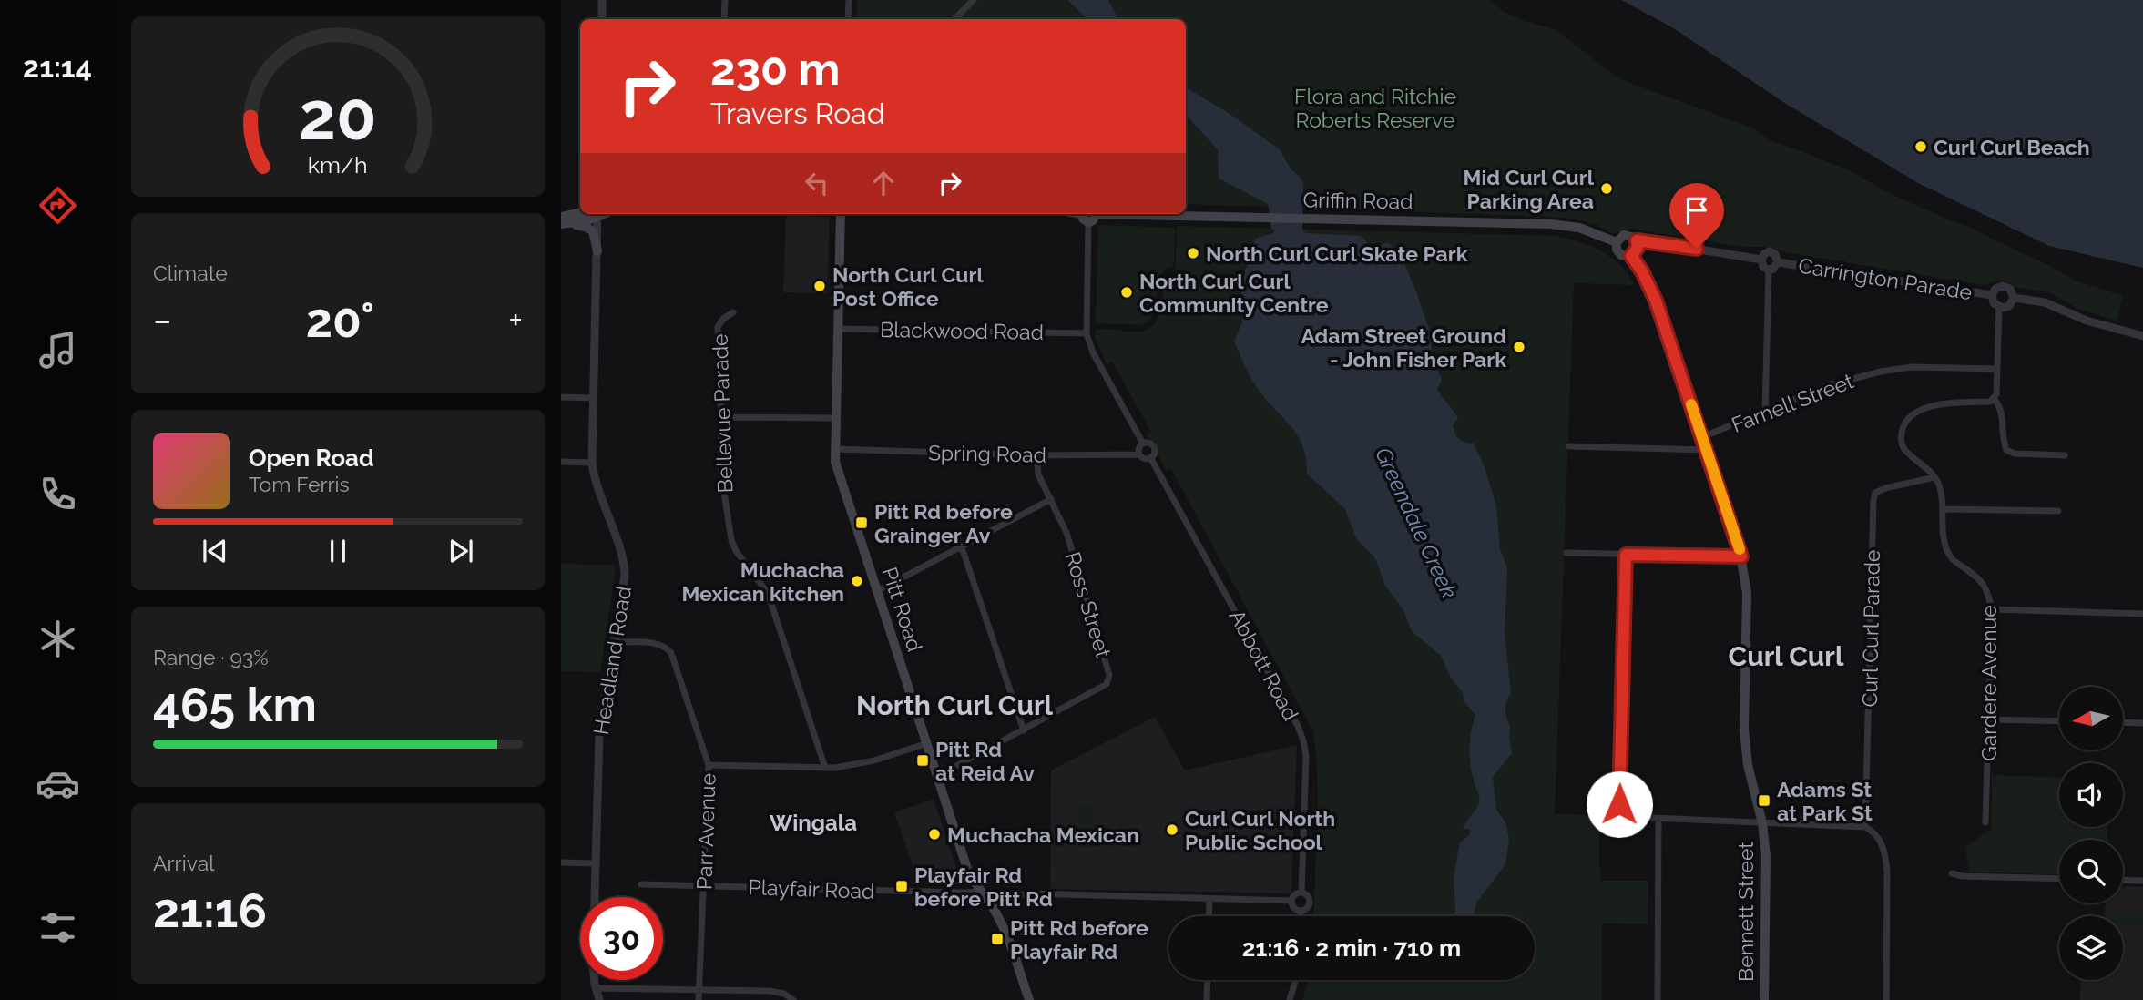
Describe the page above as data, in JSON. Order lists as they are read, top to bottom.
{
  "streets": {
    "main road": ["Griffin Road", "Pitt Road", "Bennett Street"],
    "street": [
      "Carrington Parade",
      "Blackwood Road",
      "Farnell Street",
      "Bellevue Parade",
      "Spring Road",
      "Ross Street",
      "Curl Curl Parade",
      "Headland Road",
      "Abbott Road",
      "Gardere Avenue",
      "Parr Avenue",
      "Playfair Road"
    ]
  },
  "crossings": [
    ["Griffin Road", "Abbott Road"],
    ["Griffin Road", "Bennett Street"],
    ["Blackwood Road", "Pitt Road"],
    ["Blackwood Road", "Abbott Road"],
    ["Farnell Street", "Bennett Street"],
    ["Spring Road", "Ross Street"],
    ["Spring Road", "Pitt Road"],
    ["Spring Road", "Abbott Road"],
    ["Ross Street", "Pitt Road"],
    ["Pitt Road", "Playfair Road"],
    ["Curl Curl Parade", "Gardere Avenue"],
    ["Headland Road", "Parr Avenue"],
    ["Parr Avenue", "Playfair Road"]
  ],
  "districts": ["Curl Curl", "North Curl Curl", "Wingala"],
  "water": ["Greendale Creek"],
  "parks": ["Flora and Ritchie Roberts Reserve"],
  "places": {
    "other": [
      "Curl Curl Beach",
      "Mid Curl Curl Parking Area",
      "North Curl Curl Skate Park",
      "North Curl Curl Post Office",
      "North Curl Curl Community Centre",
      "Adam Street Ground - John Fisher Park",
      "Muchacha Mexican kitchen",
      "Curl Curl North Public School",
      "Muchacha Mexican"
    ],
    "transit": [
      "Pitt Rd before Grainger Av",
      "Pitt Rd at Reid Av",
      "Adams St at Park St",
      "Playfair Rd before Pitt Rd",
      "Pitt Rd before Playfair Rd"
    ]
  },
  "north": "left",
  "page": {
    "tabs": "21:14",
    "turn": ["230 m", "Travers Road"],
    "tile": [
      "Climate",
      ["Range · 93%", "465 km"],
      ["Arrival", "21:16"]
    ],
    "heat": ["−", "20°", "+"],
    "song": ["Open Road", "Tom Ferris"],
    "limit": "30",
    "trip": "21:16 · 2 min · 710 m",
    "gauge": ["20", "km/h"]
  }
}
